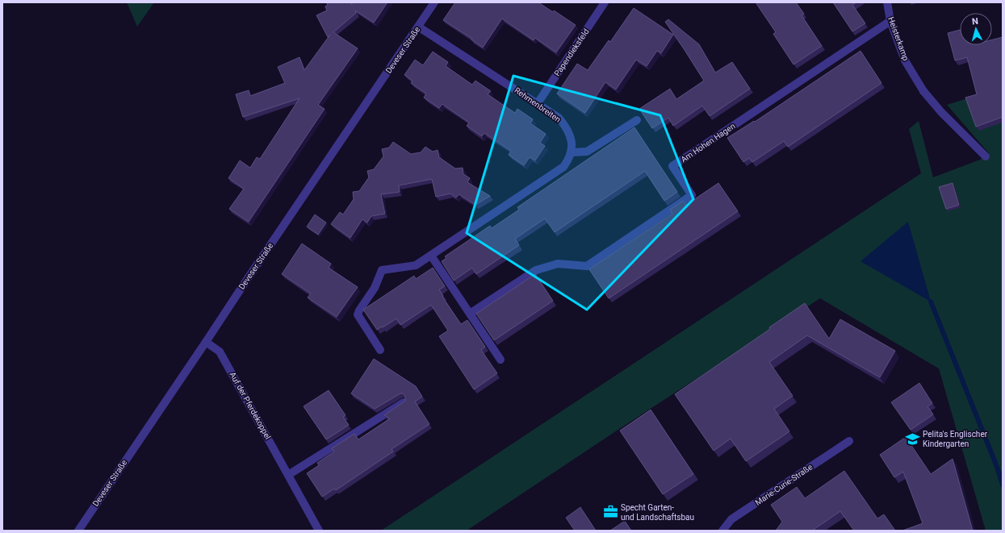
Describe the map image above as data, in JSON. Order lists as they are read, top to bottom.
{
  "streets": {
    "street": [
      "Heisterkamp",
      "Deveser Straße",
      "Papendieksfeld",
      "Rehmenbreiten",
      "Am Hohen Hagen",
      "Auf der Pferdekoppel",
      "Marie-Curie-Straße"
    ]
  },
  "crossings": [
    ["Heisterkamp", "Am Hohen Hagen"],
    ["Deveser Straße", "Rehmenbreiten"],
    ["Deveser Straße", "Auf der Pferdekoppel"],
    ["Papendieksfeld", "Rehmenbreiten"]
  ],
  "places": {
    "school or university": ["Pelita's Englischer Kindergarten"],
    "office": ["Specht Garten- und Landschaftsbau"]
  },
  "north": "top"
}
